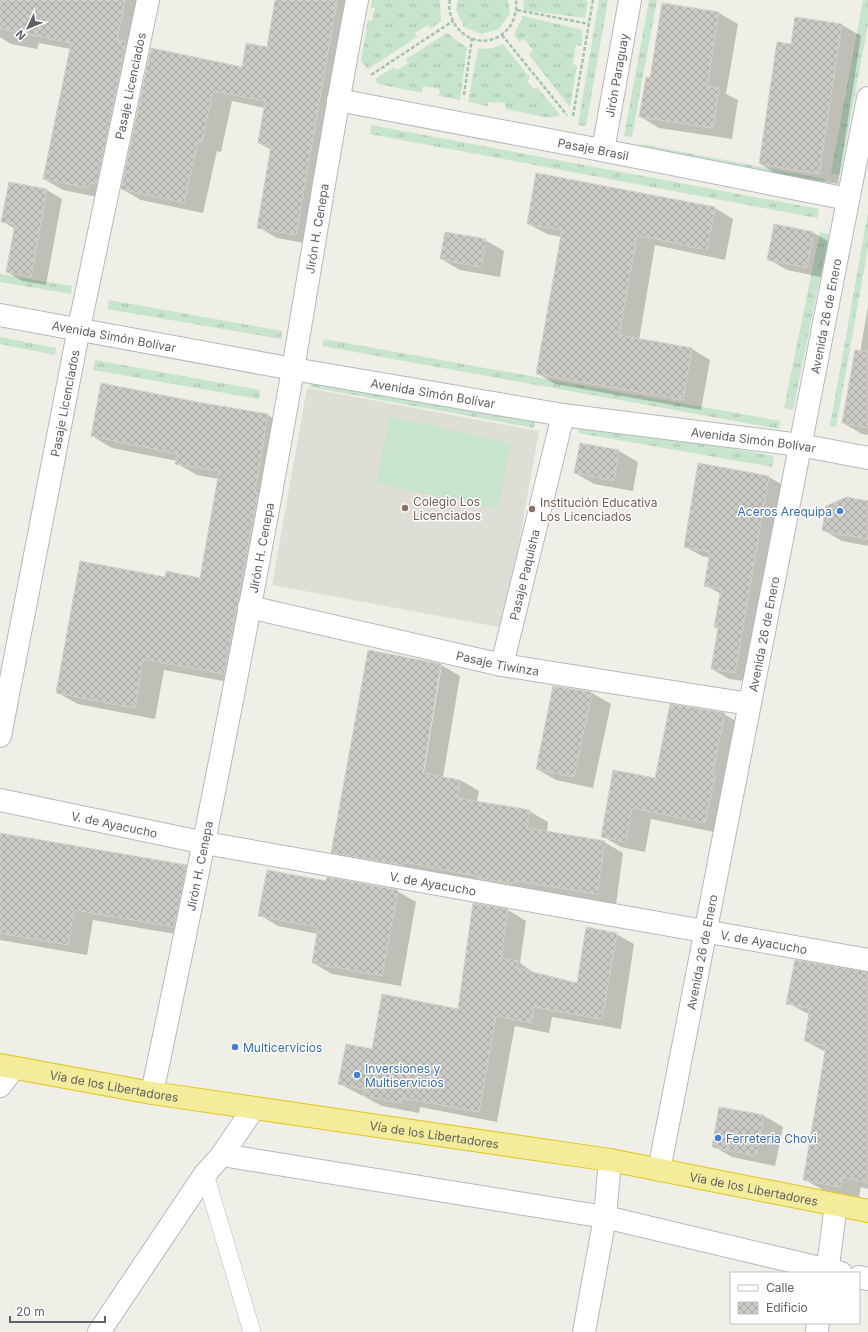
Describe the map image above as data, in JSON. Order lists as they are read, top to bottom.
{
  "streets": {
    "highway": ["Vía de los Libertadores"],
    "street": [
      "Jirón Paraguay",
      "Pasaje Licenciados",
      "Pasaje Brasil",
      "Jirón H. Cenepa",
      "Avenida 26 de Enero",
      "Avenida Simón Bolívar",
      "Pasaje Paquisha",
      "Pasaje Tiwinza",
      "V. de Ayacucho"
    ]
  },
  "crossings": [
    ["Jirón Paraguay", "Pasaje Brasil"],
    ["Pasaje Licenciados", "Avenida Simón Bolívar"],
    ["Pasaje Brasil", "Jirón H. Cenepa"],
    ["Pasaje Brasil", "Avenida 26 de Enero"],
    ["Jirón H. Cenepa", "Avenida Simón Bolívar"],
    ["Jirón H. Cenepa", "Pasaje Tiwinza"],
    ["Jirón H. Cenepa", "V. de Ayacucho"],
    ["Jirón H. Cenepa", "Vía de los Libertadores"],
    ["Avenida 26 de Enero", "Avenida Simón Bolívar"],
    ["Avenida 26 de Enero", "Pasaje Tiwinza"],
    ["Avenida 26 de Enero", "V. de Ayacucho"],
    ["Avenida 26 de Enero", "Vía de los Libertadores"],
    ["Avenida Simón Bolívar", "Pasaje Paquisha"],
    ["Pasaje Paquisha", "Pasaje Tiwinza"]
  ],
  "places": [
    "Colegio Los Licenciados",
    "Institución Educativa Los Licenciados",
    "Aceros Arequipa",
    "Multicervicios",
    "Inversiones y Multiservicios",
    "Ferreteria Chovi"
  ],
  "legend": ["Calle", "Edificio"],
  "scale_bar": "20 m",
  "north": "bottom left"
}
